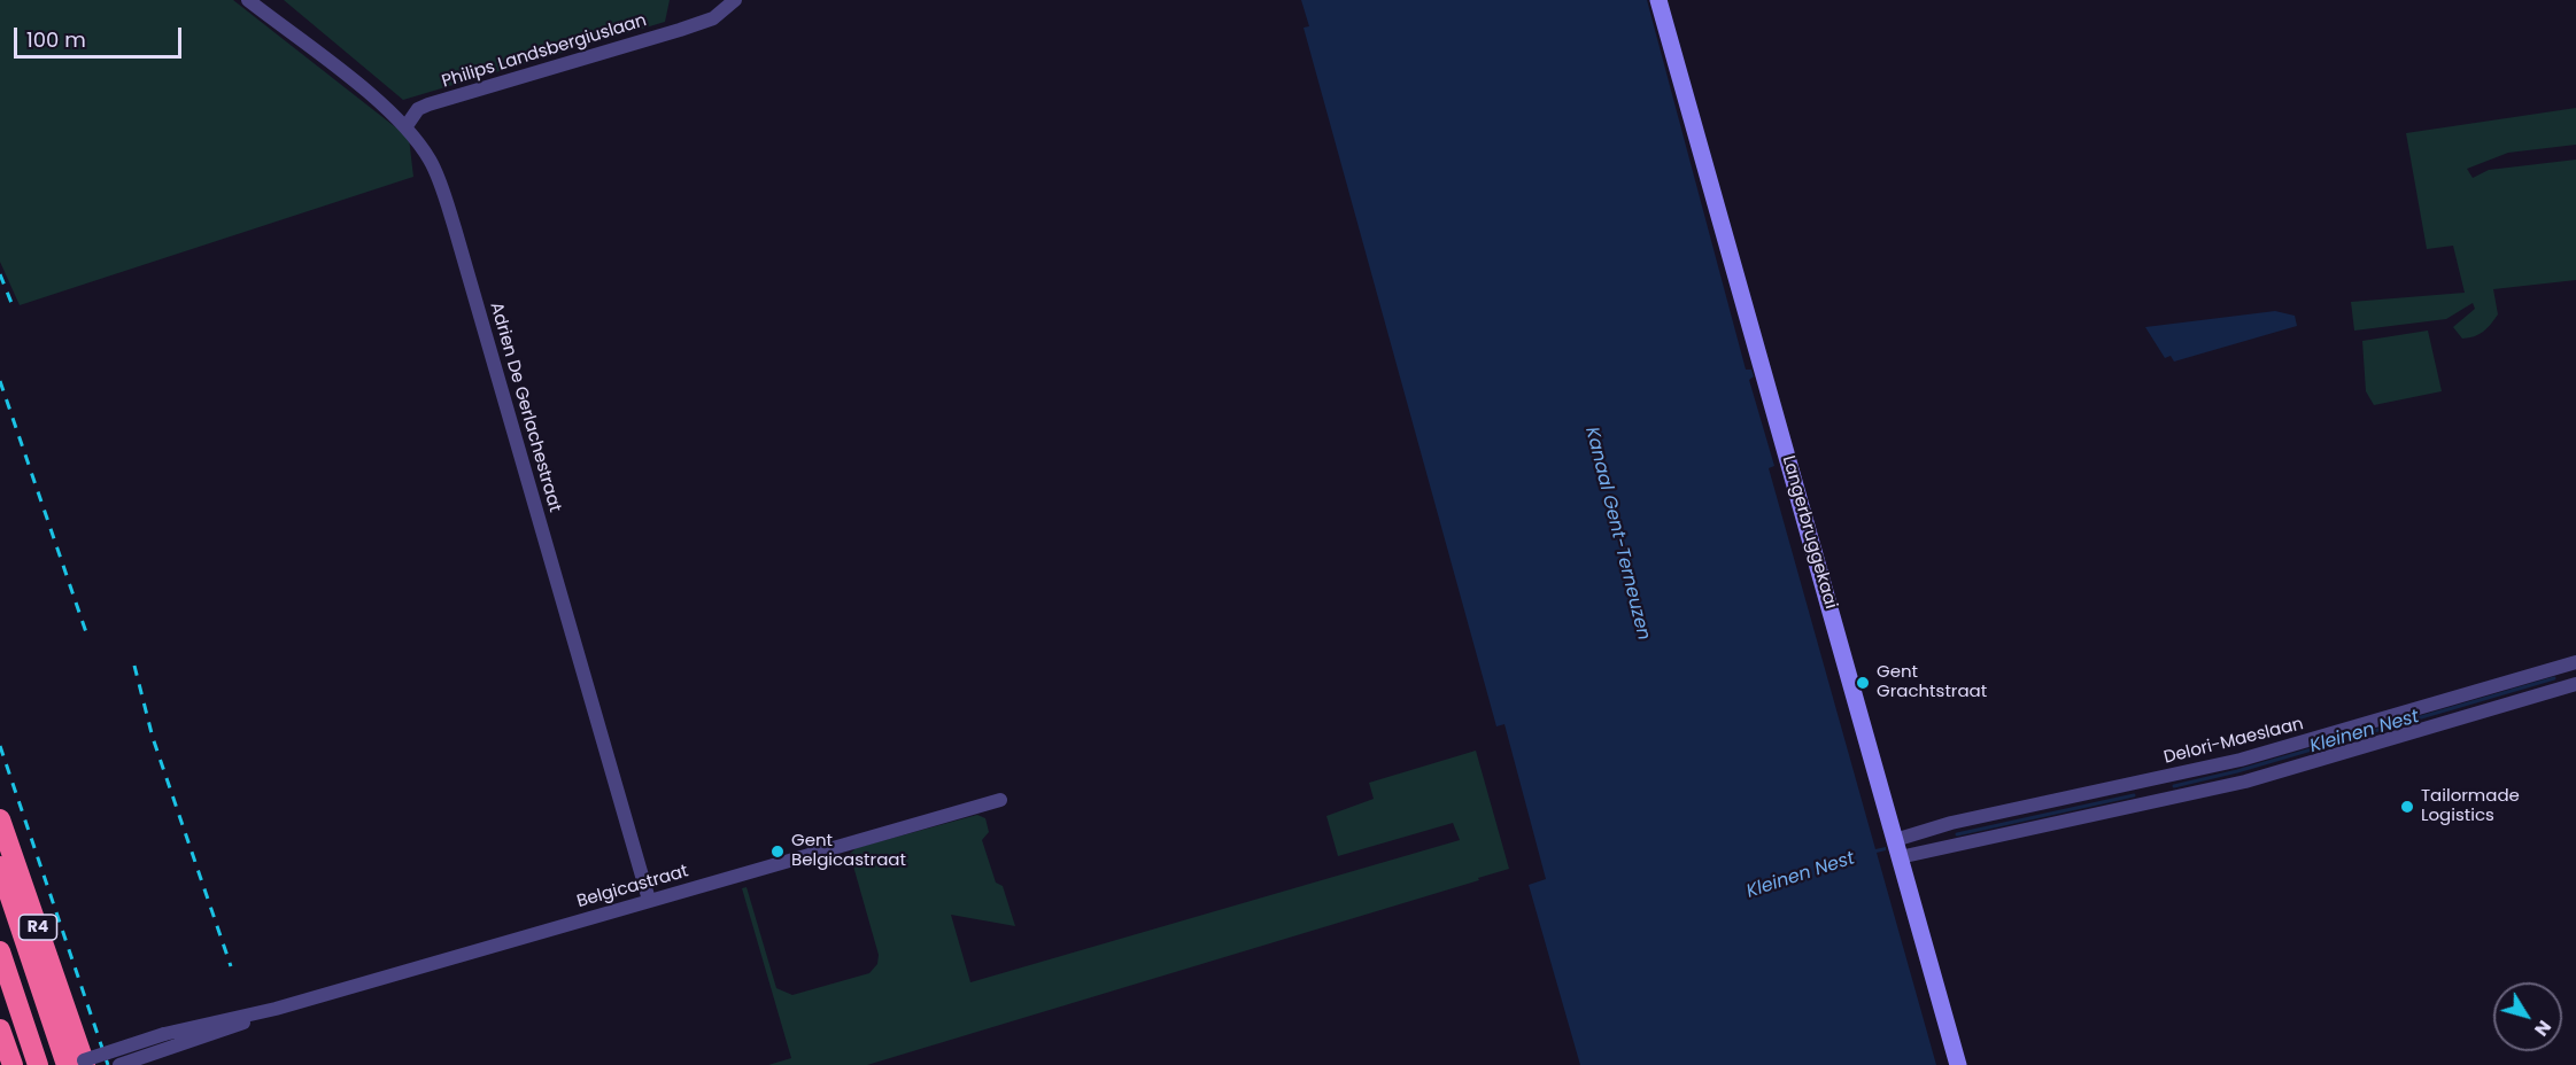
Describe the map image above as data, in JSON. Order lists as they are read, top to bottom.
{
  "streets": {
    "highway": ["R4"],
    "main road": ["Langerbruggekaai"],
    "street": [
      "Philips Landsbergiuslaan",
      "Adrien De Gerlachestraat",
      "Delori-Maeslaan",
      "Belgicastraat"
    ]
  },
  "crossings": [
    ["Philips Landsbergiuslaan", "Adrien De Gerlachestraat"],
    ["Adrien De Gerlachestraat", "Belgicastraat"],
    ["Langerbruggekaai", "Delori-Maeslaan"],
    ["Belgicastraat", "R4"]
  ],
  "water": ["Kanaal Gent-Terneuzen", "Kleinen Nest"],
  "places": ["Gent Grachtstraat", "Tailormade Logistics", "Gent Belgicastraat"],
  "scale_bar": "100 m",
  "north": "bottom right"
}
